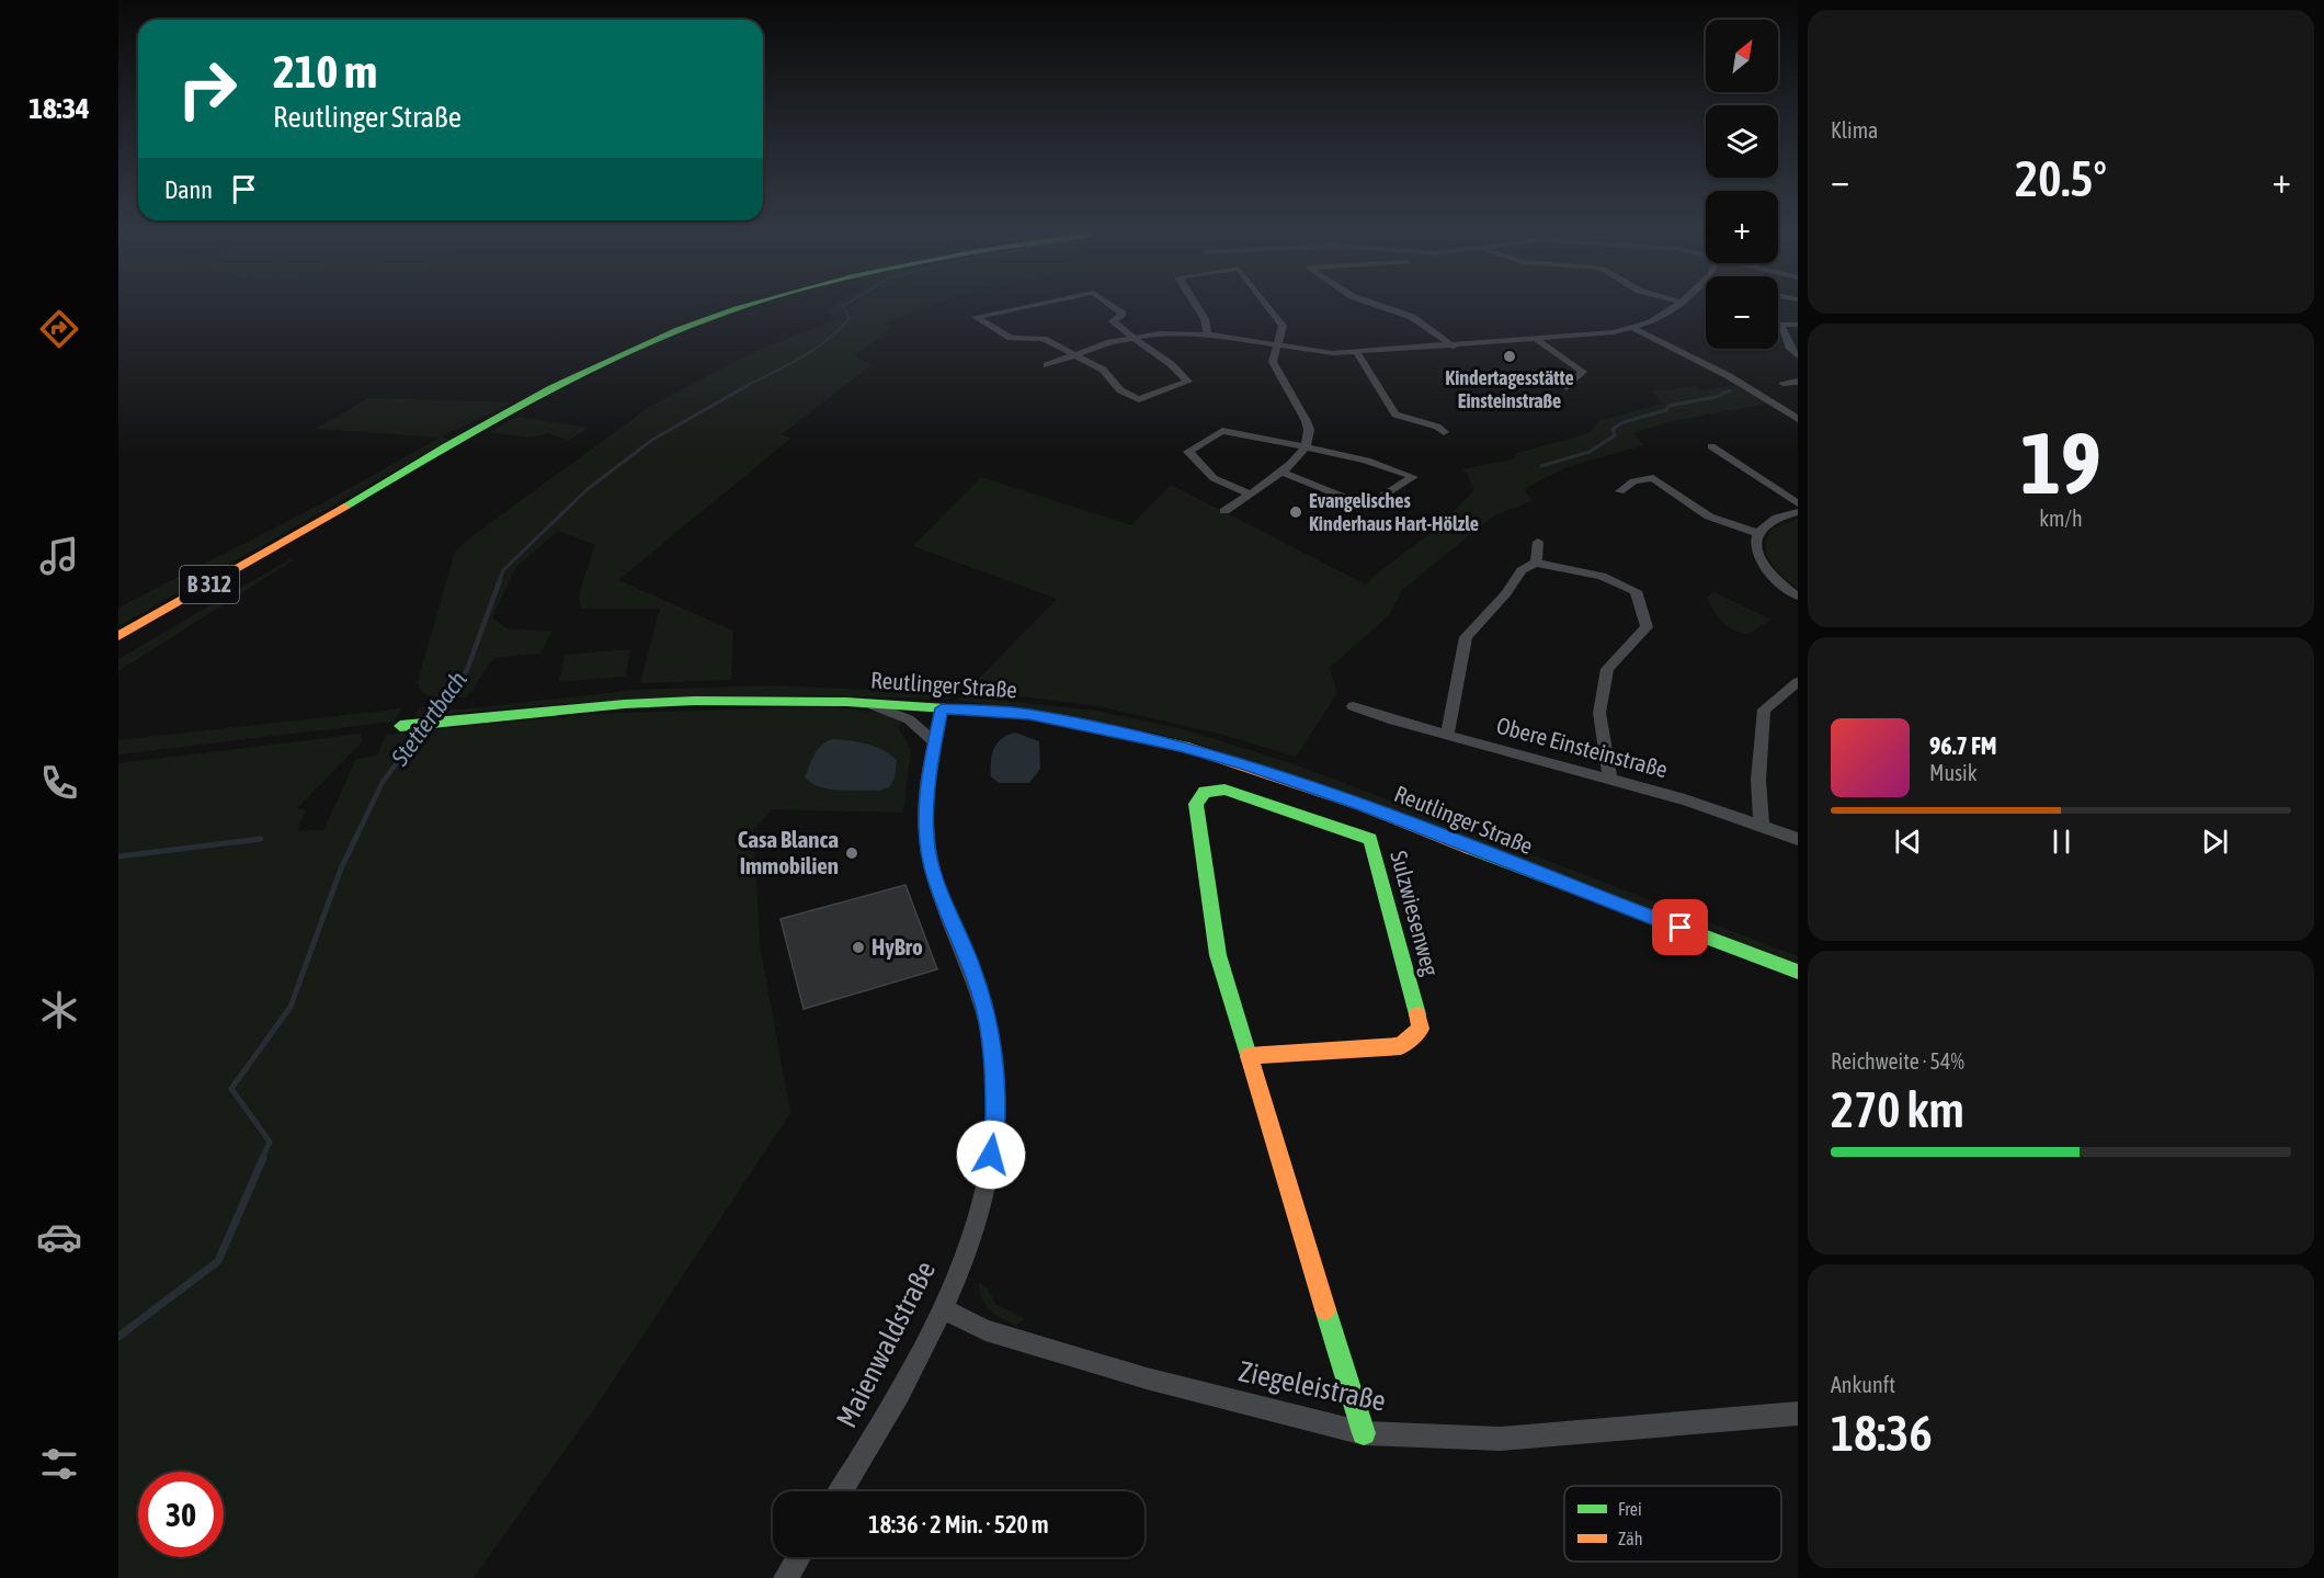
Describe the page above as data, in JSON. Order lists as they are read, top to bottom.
{
  "streets": {
    "main road": ["B 312", "Reutlinger Straße", "Sulzwiesenweg"],
    "street": ["Obere Einsteinstraße", "Maienwaldstraße", "Ziegeleistraße"]
  },
  "crossings": [
    ["Reutlinger Straße", "Maienwaldstraße"],
    ["Sulzwiesenweg", "Ziegeleistraße"],
    ["Maienwaldstraße", "Ziegeleistraße"]
  ],
  "water": ["Stettertbach"],
  "places": [
    "Kindertagesstätte Einsteinstraße",
    "Evangelisches Kinderhaus Hart-Hölzle",
    "Casa Blanca Immobilien",
    "HyBro"
  ],
  "legend": ["Frei", "Zäh"],
  "north": "top right",
  "page": {
    "tabs": "18:34",
    "tile": [
      "Klima",
      ["19", "km/h"],
      ["Reichweite · 54%", "270 km"],
      ["Ankunft", "18:36"]
    ],
    "map_buttons": ["+", "−"],
    "turn": ["210 m", "Reutlinger Straße"],
    "heat": ["−", "20.5°", "+"],
    "then": "Dann",
    "song": ["96.7 FM", "Musik"],
    "limit": "30",
    "trip": "18:36 · 2 Min. · 520 m"
  }
}
